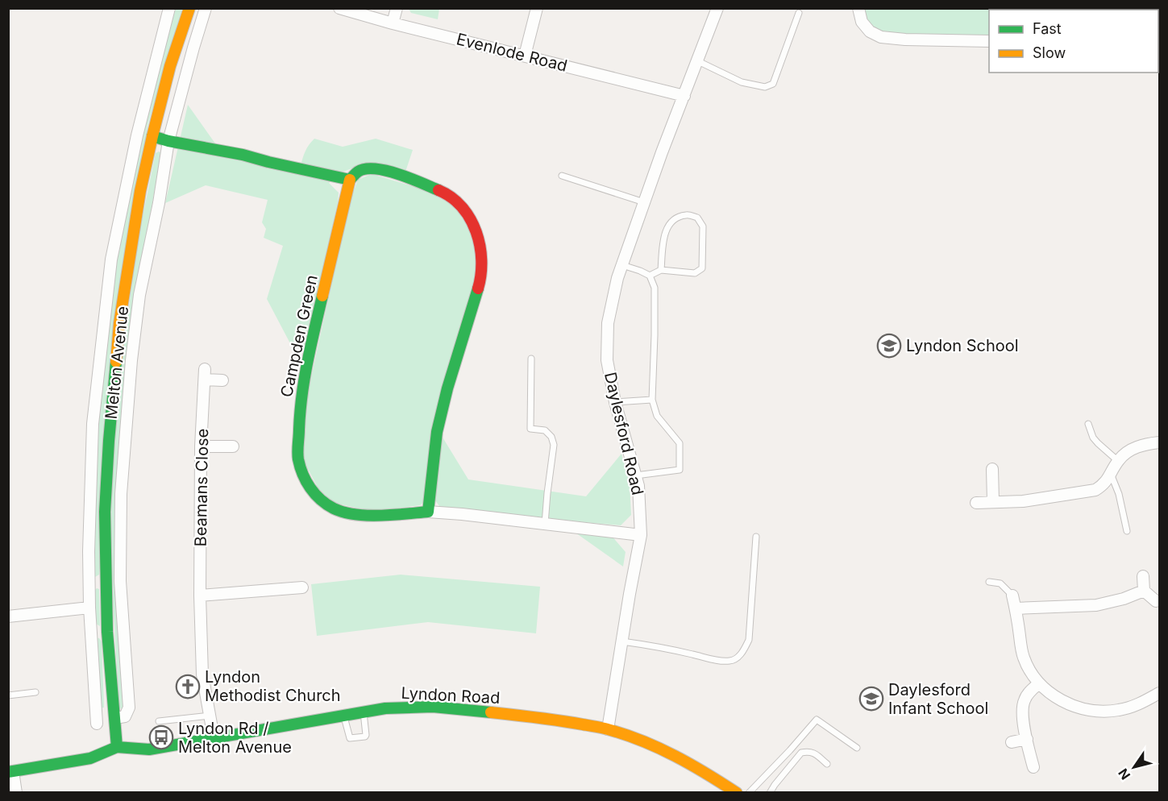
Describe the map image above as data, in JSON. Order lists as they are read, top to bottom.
{
  "streets": {
    "street": [
      "Evenlode Road",
      "Campden Green",
      "Melton Avenue",
      "Daylesford Road",
      "Beamans Close",
      "Lyndon Road"
    ]
  },
  "crossings": [
    ["Evenlode Road", "Daylesford Road"],
    ["Campden Green", "Daylesford Road"],
    ["Melton Avenue", "Lyndon Road"],
    ["Daylesford Road", "Lyndon Road"],
    ["Beamans Close", "Lyndon Road"]
  ],
  "places": {
    "school or university": ["Lyndon School", "Daylesford Infant School"],
    "church": ["Lyndon Methodist Church"],
    "bus stop": ["Lyndon Rd / Melton Avenue"]
  },
  "legend": ["Fast", "Slow"],
  "north": "bottom left"
}
